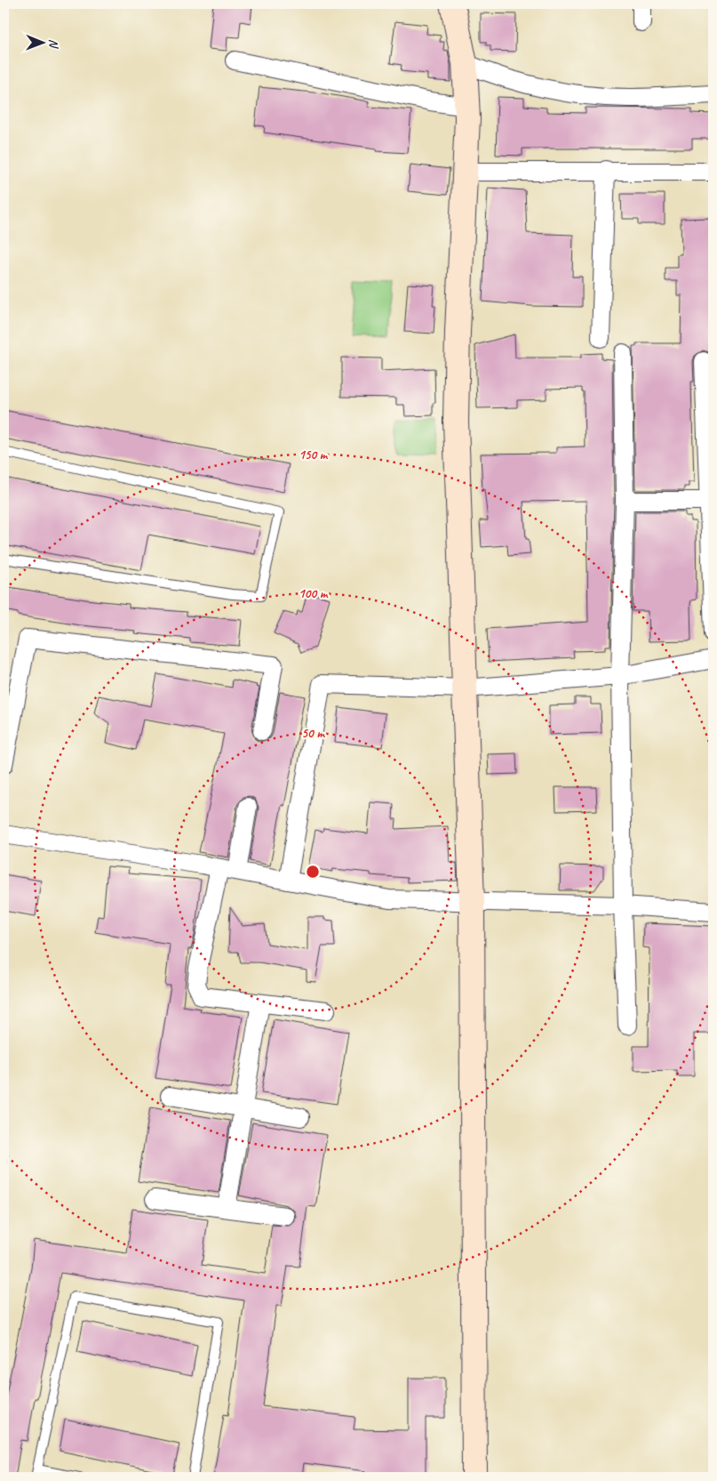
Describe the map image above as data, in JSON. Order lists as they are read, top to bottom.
{
  "north": "right",
  "rings": ["150 m", "100 m", "50 m"]
}
